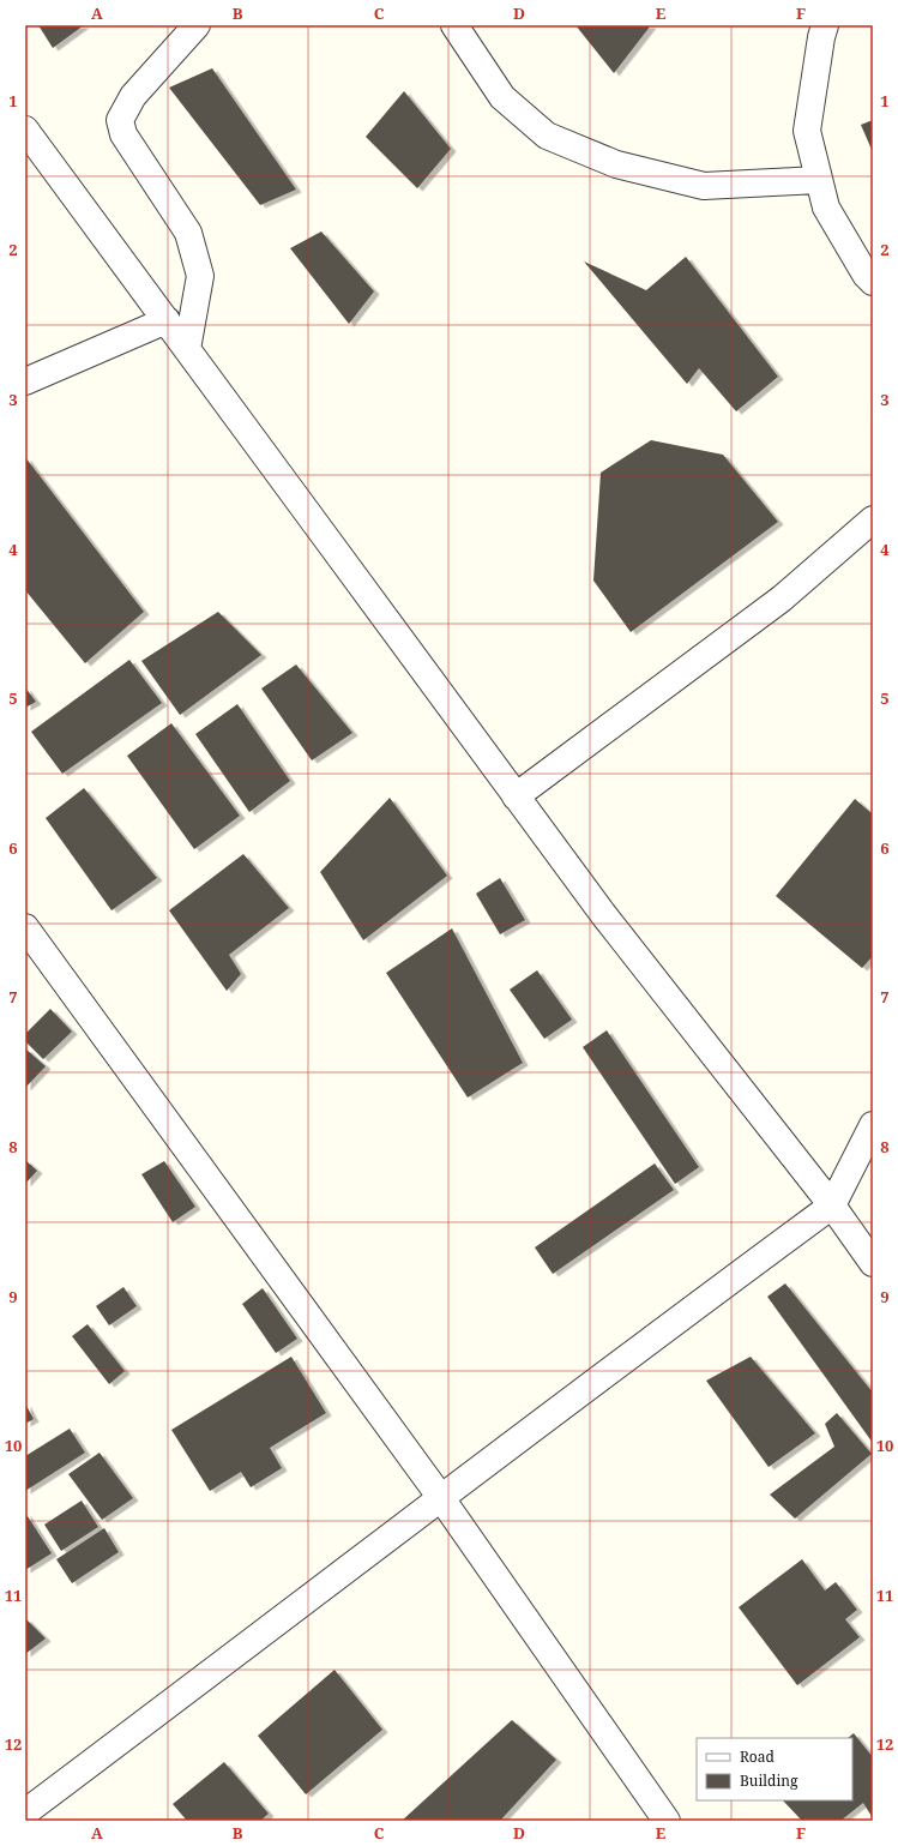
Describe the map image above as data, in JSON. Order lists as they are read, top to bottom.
{
  "legend": ["Road", "Building"],
  "grid": {
    "columns": [
      "A",
      "B",
      "C",
      "D",
      "E",
      "F"
    ],
    "rows": [
      "1",
      "2",
      "3",
      "4",
      "5",
      "6",
      "7",
      "8",
      "9",
      "10",
      "11",
      "12"
    ]
  }
}
